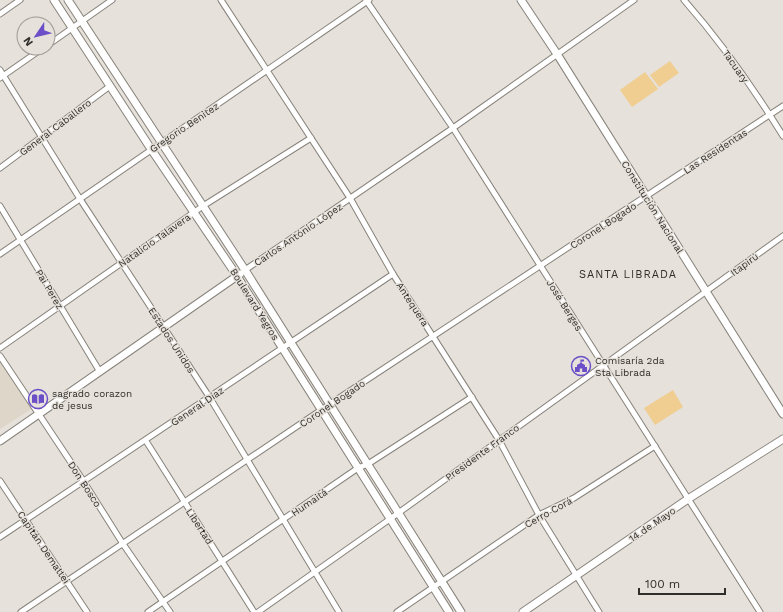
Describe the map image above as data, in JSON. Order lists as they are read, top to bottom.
{
  "streets": {
    "main road": [
      "Constitución Nacional",
      "Carlos António López",
      "Boulevard Yegros",
      "14 de Mayo"
    ],
    "street": [
      "Tacuary",
      "General Caballero",
      "Gregorio Benitez",
      "Las Residentas",
      "Coronel Bogado",
      "Natalicio Talavera",
      "Itapirú",
      "Pai Perez",
      "Antequera",
      "José Berges",
      "Estados Unidos",
      "General Díaz",
      "Presidente Franco",
      "Don Bosco",
      "Humaitá",
      "Cerro Corá",
      "Libertad",
      "Capitán Demattei"
    ]
  },
  "crossings": [
    ["Tacuary", "Las Residentas"],
    ["General Caballero", "Boulevard Yegros"],
    ["General Caballero", "Estados Unidos"],
    ["Gregorio Benitez", "Pai Perez"],
    ["Gregorio Benitez", "Boulevard Yegros"],
    ["Gregorio Benitez", "Antequera"],
    ["Gregorio Benitez", "José Berges"],
    ["Gregorio Benitez", "Estados Unidos"],
    ["Las Residentas", "Constitución Nacional"],
    ["Las Residentas", "Coronel Bogado"],
    ["Constitución Nacional", "Coronel Bogado"],
    ["Constitución Nacional", "Carlos António López"],
    ["Constitución Nacional", "Itapirú"],
    ["Constitución Nacional", "Presidente Franco"],
    ["Coronel Bogado", "Boulevard Yegros"],
    ["Coronel Bogado", "Antequera"],
    ["Coronel Bogado", "José Berges"],
    ["Coronel Bogado", "Estados Unidos"],
    ["Coronel Bogado", "Don Bosco"],
    ["Coronel Bogado", "Libertad"],
    ["Coronel Bogado", "Capitán Demattei"],
    ["Carlos António López", "Pai Perez"],
    ["Carlos António López", "Boulevard Yegros"],
    ["Carlos António López", "Antequera"],
    ["Carlos António López", "José Berges"],
    ["Carlos António López", "Estados Unidos"],
    ["Carlos António López", "Don Bosco"],
    ["Natalicio Talavera", "Pai Perez"],
    ["Natalicio Talavera", "Boulevard Yegros"],
    ["Natalicio Talavera", "Antequera"],
    ["Natalicio Talavera", "Estados Unidos"],
    ["Itapirú", "Presidente Franco"],
    ["Boulevard Yegros", "General Díaz"],
    ["Boulevard Yegros", "Presidente Franco"],
    ["Boulevard Yegros", "Humaitá"],
    ["Boulevard Yegros", "Cerro Corá"],
    ["Antequera", "General Díaz"],
    ["Antequera", "Presidente Franco"],
    ["Antequera", "Humaitá"],
    ["Antequera", "Cerro Corá"],
    ["Antequera", "14 de Mayo"],
    ["José Berges", "Presidente Franco"],
    ["José Berges", "Cerro Corá"],
    ["José Berges", "14 de Mayo"],
    ["Estados Unidos", "General Díaz"],
    ["Estados Unidos", "Presidente Franco"],
    ["Estados Unidos", "Humaitá"],
    ["General Díaz", "Don Bosco"],
    ["General Díaz", "Libertad"],
    ["General Díaz", "Capitán Demattei"],
    ["Don Bosco", "Humaitá"],
    ["Humaitá", "Libertad"]
  ],
  "districts": ["SANTA LIBRADA"],
  "places": {
    "public building": ["Comisaría 2da Sta Librada"],
    "library": ["sagrado corazon de jesus"]
  },
  "scale_bar": "100 m",
  "north": "bottom left"
}
